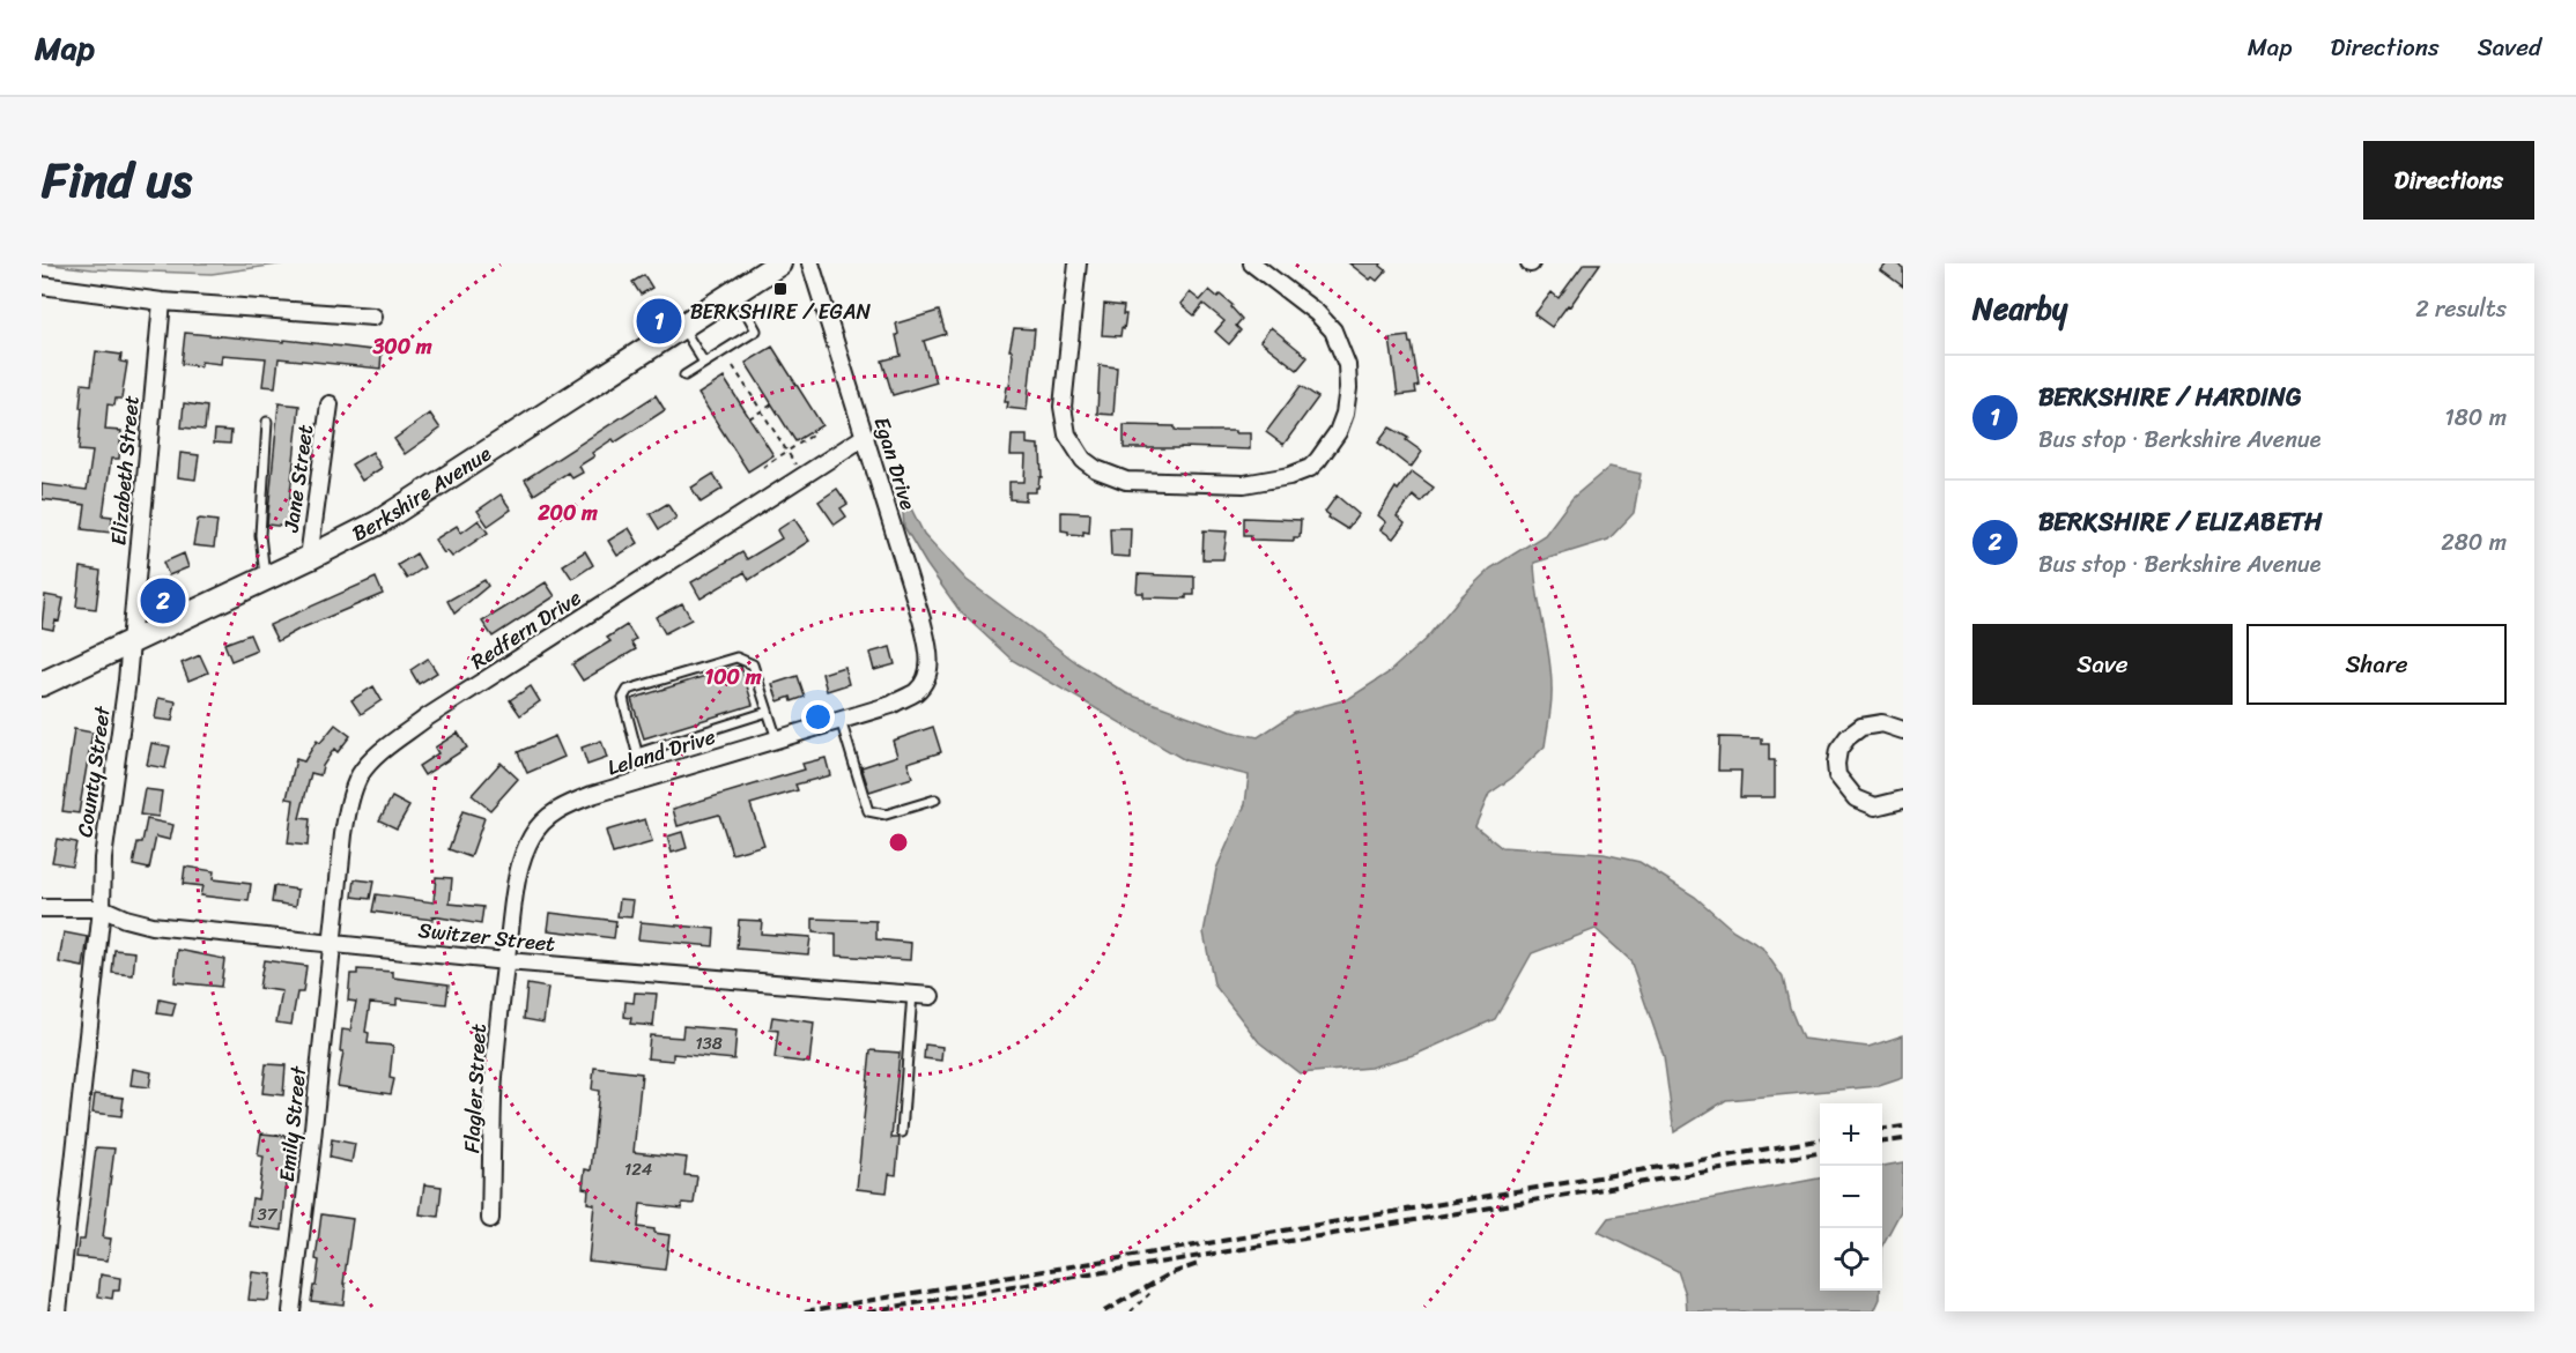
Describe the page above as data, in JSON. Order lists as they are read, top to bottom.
{
  "streets": {
    "main road": ["Berkshire Avenue"],
    "street": [
      "Egan Drive",
      "Elizabeth Street",
      "Jane Street",
      "Redfern Drive",
      "Leland Drive",
      "County Street",
      "Switzer Street",
      "Flagler Street",
      "Emily Street"
    ]
  },
  "crossings": [
    ["Egan Drive", "Redfern Drive"],
    ["Egan Drive", "Leland Drive"],
    ["Elizabeth Street", "Berkshire Avenue"],
    ["Elizabeth Street", "County Street"],
    ["Jane Street", "Berkshire Avenue"],
    ["Berkshire Avenue", "County Street"],
    ["Redfern Drive", "Switzer Street"],
    ["Redfern Drive", "Emily Street"],
    ["Leland Drive", "Switzer Street"],
    ["Leland Drive", "Flagler Street"],
    ["County Street", "Switzer Street"],
    ["Switzer Street", "Flagler Street"],
    ["Switzer Street", "Emily Street"]
  ],
  "places": {
    "transit": ["BERKSHIRE / EGAN"]
  },
  "house_numbers": ["138", "124", "37"],
  "page": {
    "header": "Map",
    "nav": ["Map", "Directions", "Saved"],
    "title": "Find us",
    "buttons": [
      "Directions",
      ["Save", "Share"]
    ],
    "heading": ["Nearby", "2 results"],
    "pins": ["1", "2"],
    "list": [
      {
        "mark": "1",
        "name": "BERKSHIRE / HARDING",
        "note": "Bus stop · Berkshire Avenue",
        "value": "180 m"
      },
      {
        "mark": "2",
        "name": "BERKSHIRE / ELIZABETH",
        "note": "Bus stop · Berkshire Avenue",
        "value": "280 m"
      }
    ],
    "map_buttons": ["+", "−"]
  },
  "rings": ["300 m", "200 m", "100 m"]
}
